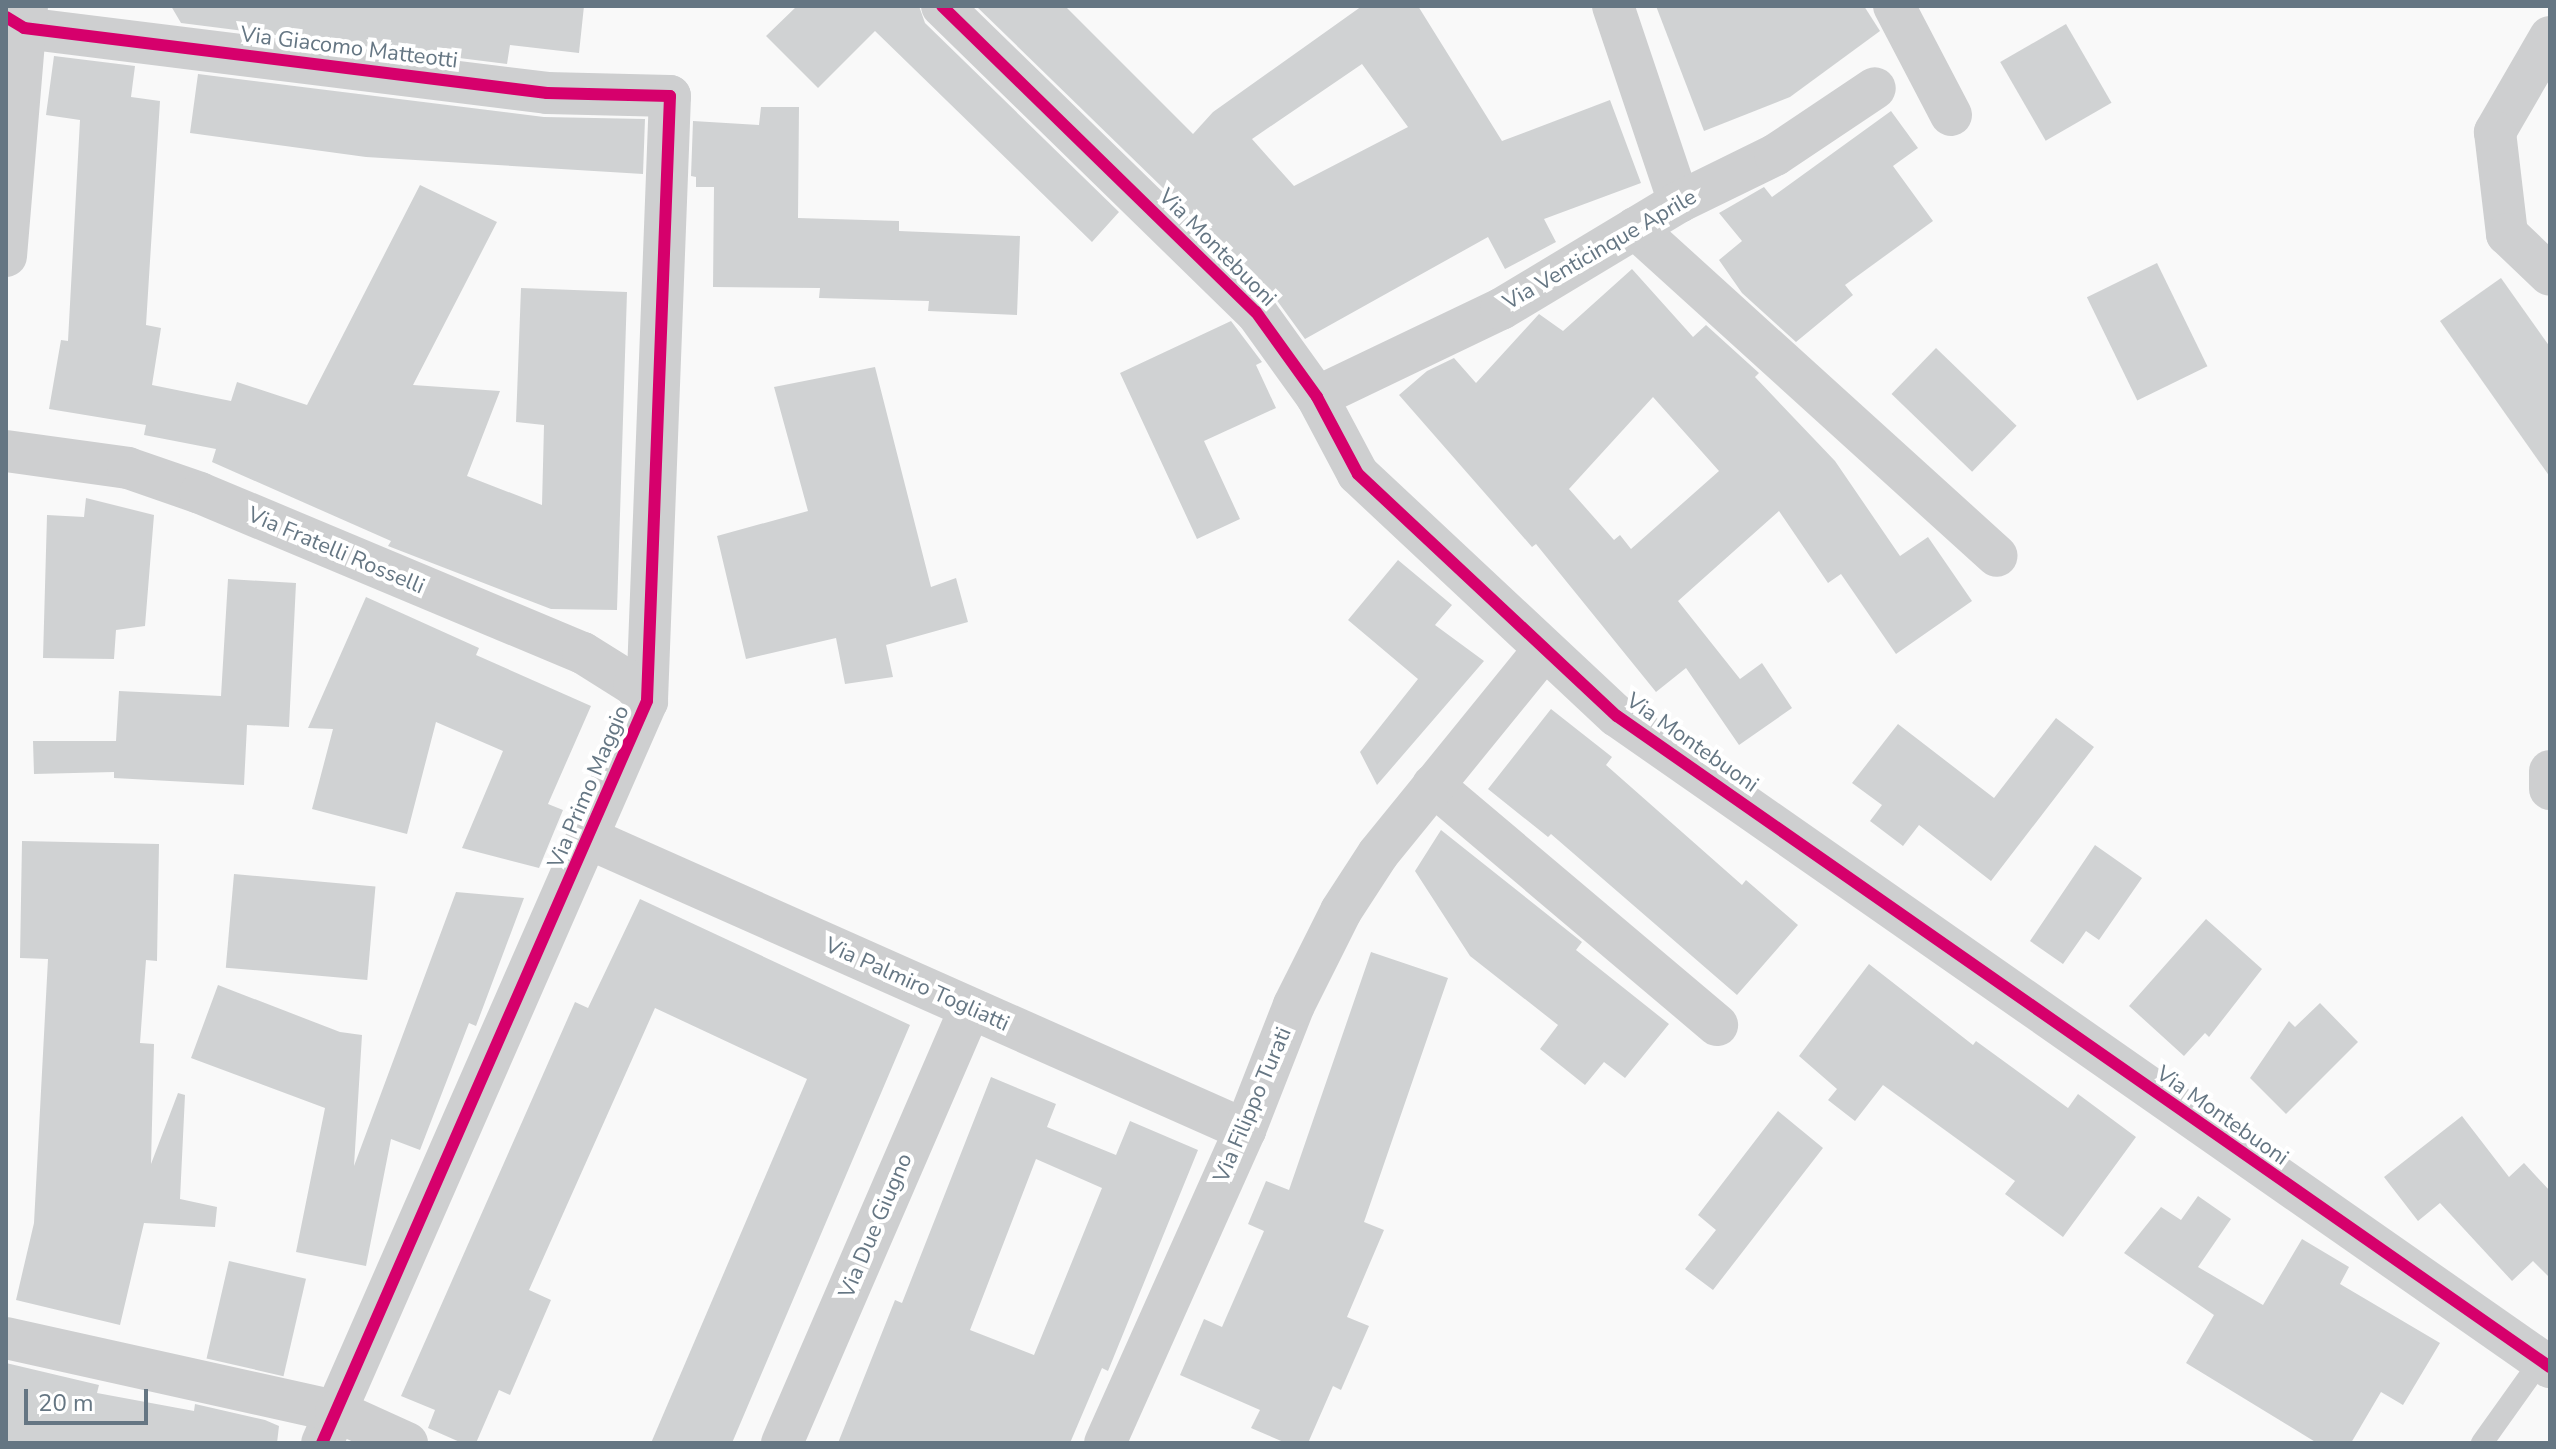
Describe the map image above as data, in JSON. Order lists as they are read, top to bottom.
{
  "streets": {
    "street": [
      "Via Giacomo Matteotti",
      "Via Montebuoni",
      "Via Venticinque Aprile",
      "Via Fratelli Rosselli",
      "Via Primo Maggio",
      "Via Palmiro Togliatti",
      "Via Filippo Turati",
      "Via Due Giugno"
    ]
  },
  "crossings": [
    ["Via Giacomo Matteotti", "Via Primo Maggio"],
    ["Via Montebuoni", "Via Venticinque Aprile"],
    ["Via Montebuoni", "Via Filippo Turati"],
    ["Via Fratelli Rosselli", "Via Primo Maggio"],
    ["Via Primo Maggio", "Via Palmiro Togliatti"],
    ["Via Palmiro Togliatti", "Via Filippo Turati"],
    ["Via Palmiro Togliatti", "Via Due Giugno"]
  ],
  "scale_bar": "20 m"
}
